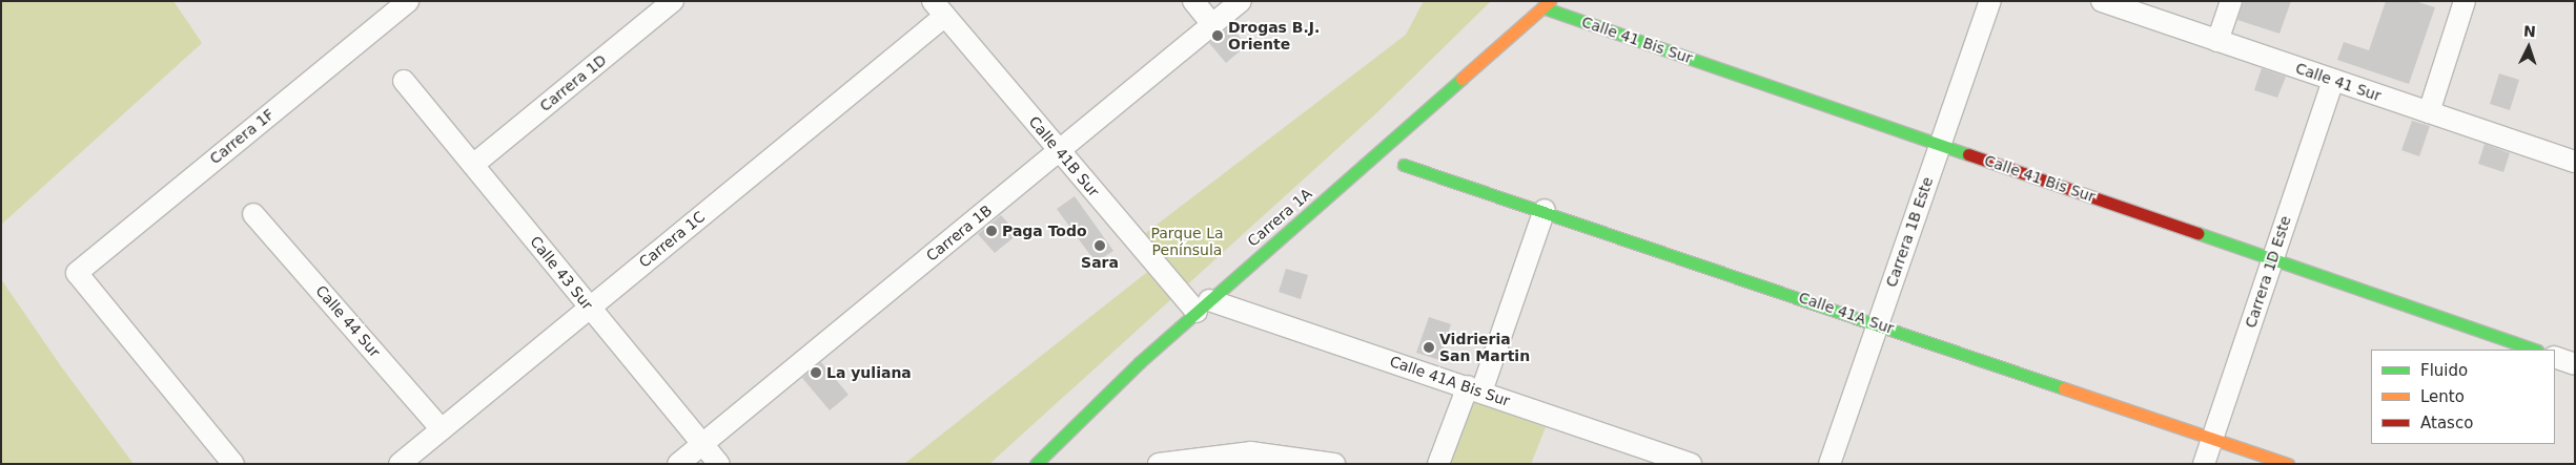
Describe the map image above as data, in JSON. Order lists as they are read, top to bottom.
{
  "streets": {
    "street": [
      "Calle 41 Bis Sur",
      "Calle 41 Sur",
      "Carrera 1D",
      "Carrera 1F",
      "Calle 41B Sur",
      "Carrera 1A",
      "Carrera 1B Este",
      "Carrera 1B",
      "Carrera 1C",
      "Carrera 1D Este",
      "Calle 43 Sur",
      "Calle 41A Sur",
      "Calle 44 Sur",
      "Calle 41A Bis Sur"
    ]
  },
  "crossings": [
    ["Calle 41 Bis Sur", "Carrera 1A"],
    ["Calle 41 Bis Sur", "Carrera 1B Este"],
    ["Calle 41 Bis Sur", "Carrera 1D Este"],
    ["Calle 41 Sur", "Carrera 1D Este"],
    ["Carrera 1D", "Calle 43 Sur"],
    ["Calle 41B Sur", "Carrera 1A"],
    ["Calle 41B Sur", "Carrera 1B"],
    ["Calle 41B Sur", "Carrera 1C"],
    ["Calle 41B Sur", "Calle 41A Bis Sur"],
    ["Carrera 1A", "Calle 41A Bis Sur"],
    ["Carrera 1B Este", "Calle 41A Sur"],
    ["Carrera 1B", "Calle 43 Sur"],
    ["Carrera 1C", "Calle 43 Sur"],
    ["Carrera 1C", "Calle 44 Sur"],
    ["Carrera 1D Este", "Calle 41A Sur"]
  ],
  "parks": ["Parque La Península"],
  "places": [
    "Drogas B.J. Oriente",
    "Paga Todo",
    "Sara",
    "Vidrieria San Martin",
    "La yuliana"
  ],
  "legend": ["Fluido", "Lento", "Atasco"],
  "north": "top"
}
